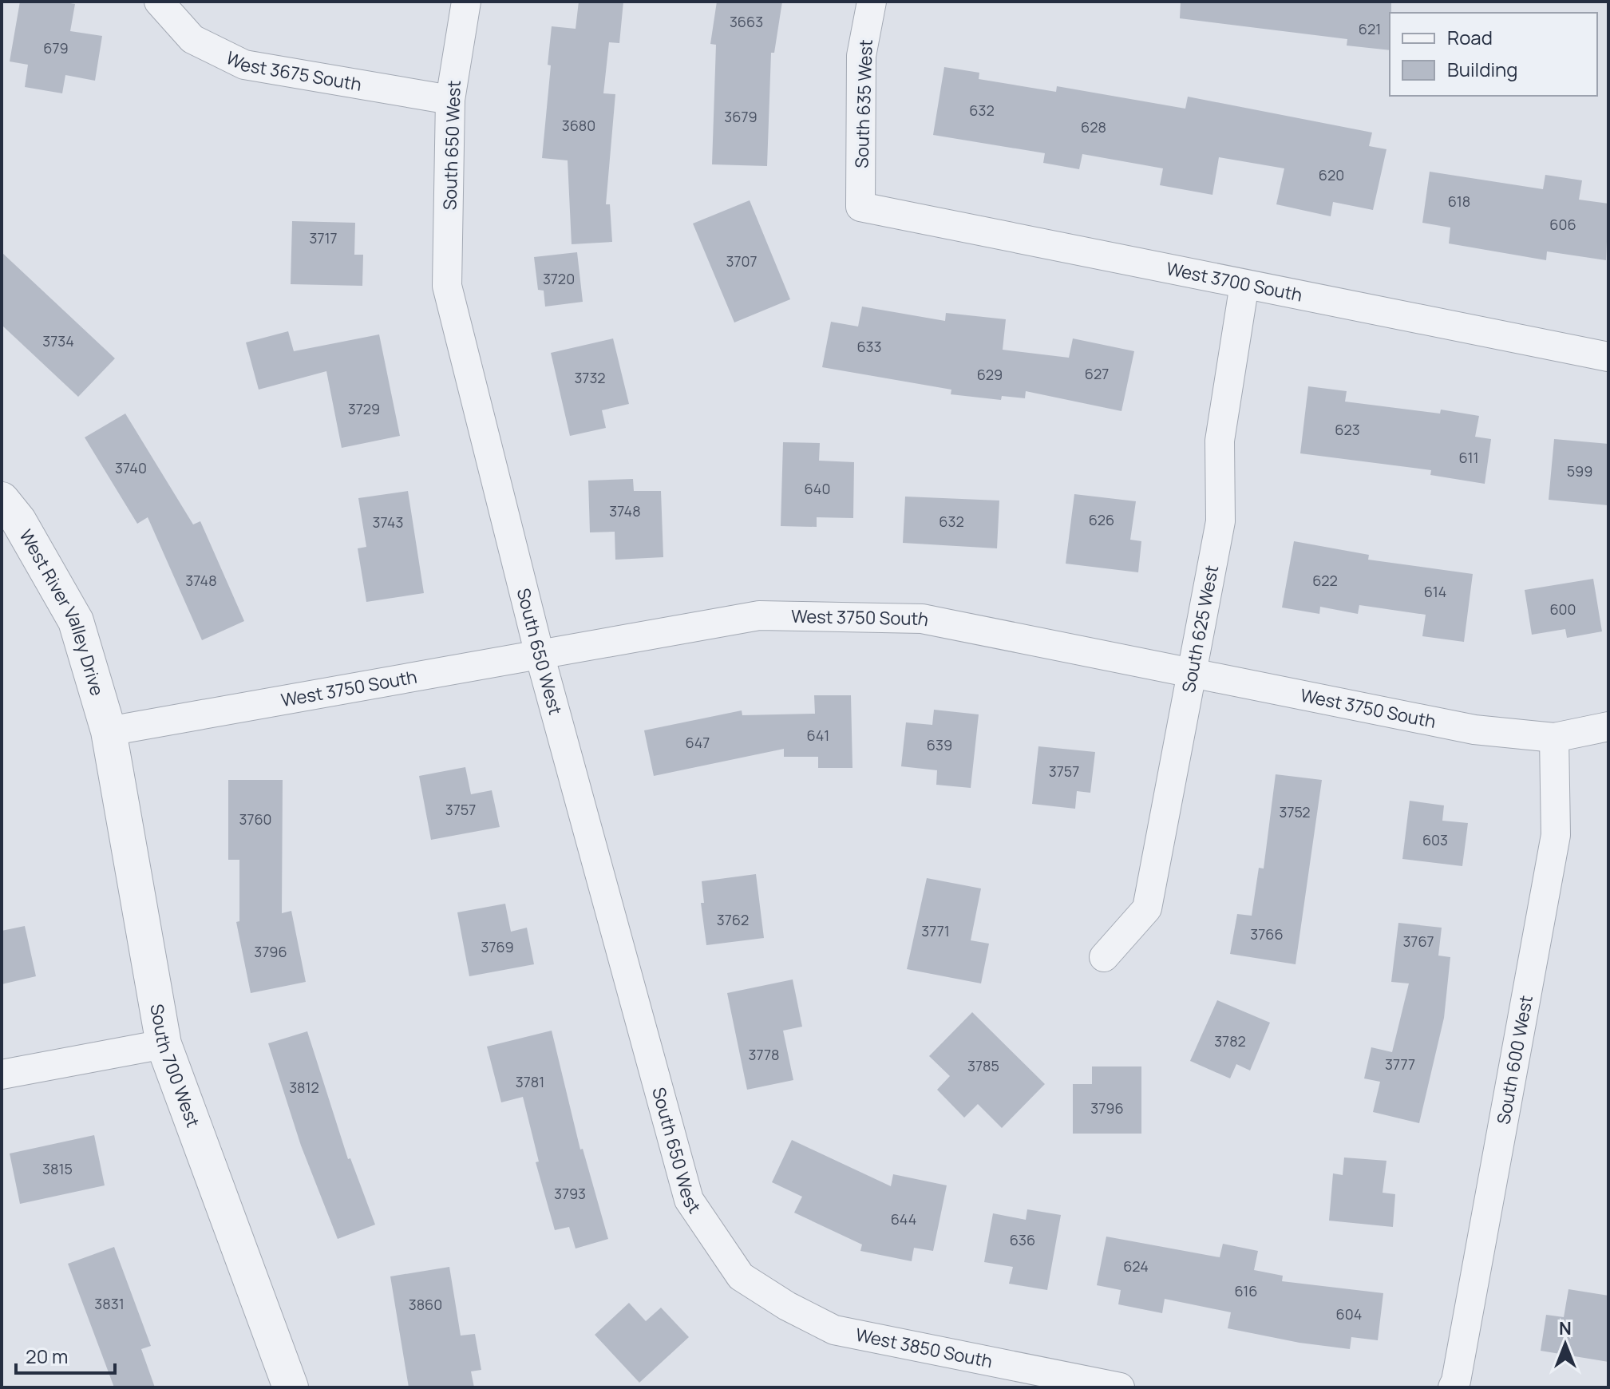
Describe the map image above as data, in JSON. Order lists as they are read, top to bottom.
{
  "streets": {
    "street": [
      "West 3675 South",
      "South 635 West",
      "South 650 West",
      "West 3700 South",
      "West River Valley Drive",
      "West 3750 South",
      "South 625 West",
      "South 600 West",
      "South 700 West",
      "West 3850 South"
    ]
  },
  "crossings": [
    ["West 3675 South", "South 650 West"],
    ["South 635 West", "West 3700 South"],
    ["South 650 West", "West 3750 South"],
    ["South 650 West", "West 3850 South"],
    ["West 3700 South", "South 625 West"],
    ["West River Valley Drive", "West 3750 South"],
    ["West River Valley Drive", "South 700 West"],
    ["West 3750 South", "South 625 West"],
    ["West 3750 South", "South 600 West"],
    ["West 3750 South", "South 700 West"]
  ],
  "house_numbers": [
    "3663",
    "621",
    "679",
    "632",
    "3679",
    "3680",
    "628",
    "620",
    "618",
    "606",
    "3717",
    "3707",
    "3720",
    "3734",
    "633",
    "627",
    "629",
    "3732",
    "3729",
    "623",
    "611",
    "3740",
    "599",
    "640",
    "3748",
    "626",
    "632",
    "3743",
    "3748",
    "622",
    "614",
    "600",
    "641",
    "647",
    "639",
    "3757",
    "3757",
    "3752",
    "3760",
    "603",
    "3762",
    "3771",
    "3766",
    "3767",
    "3769",
    "3796",
    "3782",
    "3778",
    "3777",
    "3785",
    "3781",
    "3812",
    "3796",
    "3815",
    "3793",
    "644",
    "636",
    "624",
    "616",
    "3831",
    "3860",
    "604"
  ],
  "legend": ["Road", "Building"],
  "scale_bar": "20 m",
  "north": "top"
}
